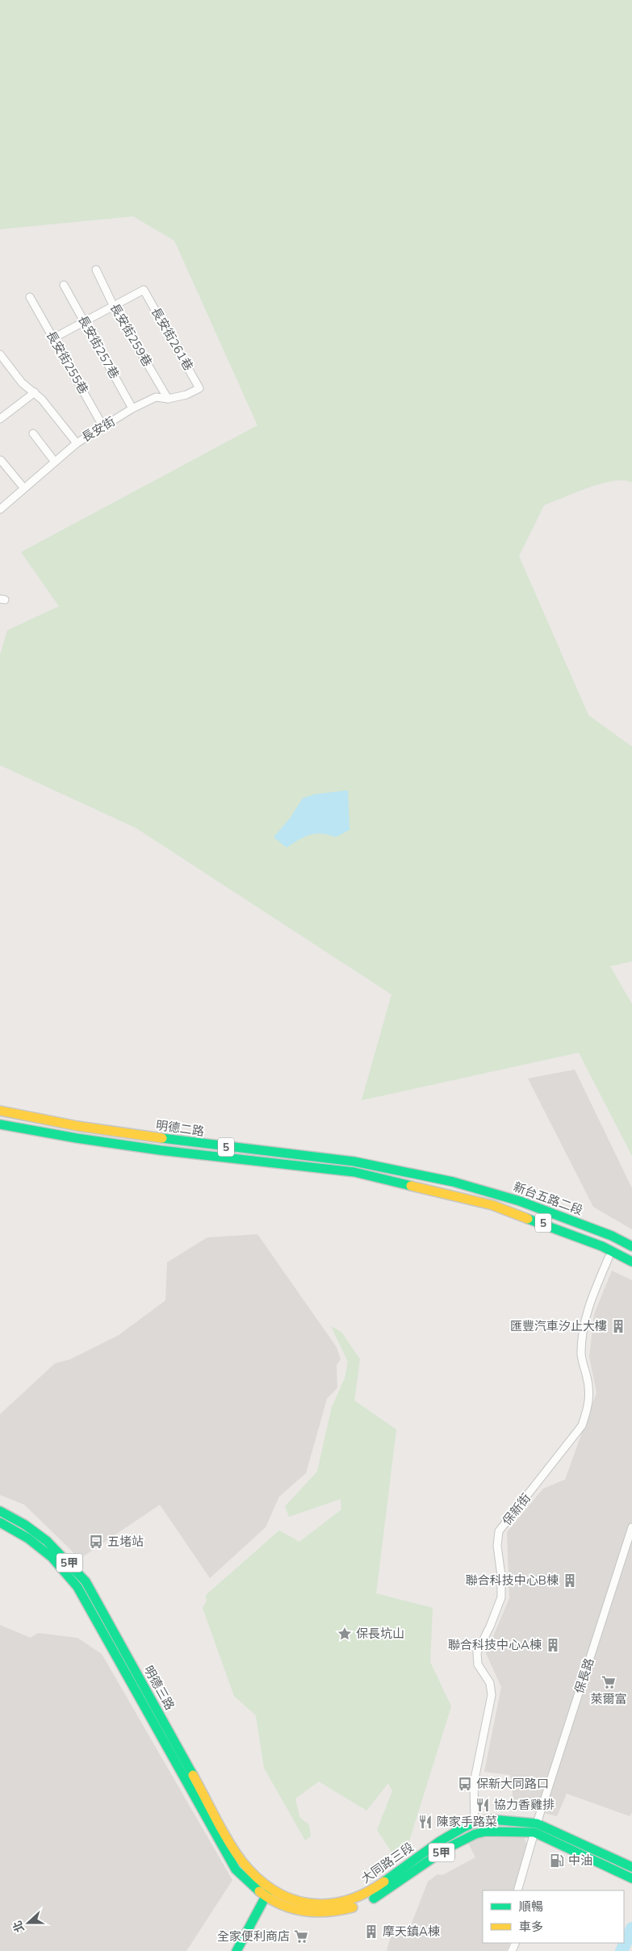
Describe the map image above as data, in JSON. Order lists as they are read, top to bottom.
{
  "streets": {
    "main road": [
      "明德二路",
      "5",
      "新台五路二段",
      "5甲",
      "明德三路",
      "大同路三段"
    ],
    "street": [
      "長安街259巷",
      "長安街261巷",
      "長安街257巷",
      "長安街255巷",
      "長安街",
      "保新街",
      "保長路"
    ]
  },
  "crossings": [
    ["長安街259巷", "長安街261巷"],
    ["長安街259巷", "長安街"],
    ["長安街261巷", "長安街"],
    ["長安街257巷", "長安街"],
    ["長安街255巷", "長安街"],
    ["明德二路", "新台五路二段"],
    ["保新街", "大同路三段"],
    ["保長路", "大同路三段"],
    ["明德三路", "大同路三段"]
  ],
  "places": {
    "building": [
      "匯豐汽車汐止大樓",
      "聯合科技中心B棟",
      "聯合科技中心A棟",
      "摩天鎮A棟"
    ],
    "bus stop": ["五堵站", "保新大同路口"],
    "place": ["保長坑山"],
    "supermarket": ["萊爾富", "全家便利商店"],
    "restaurant": ["協力香雞排", "陳家手路菜"],
    "fuel station": ["中油"]
  },
  "legend": ["順暢", "車多"],
  "north": "left"
}
